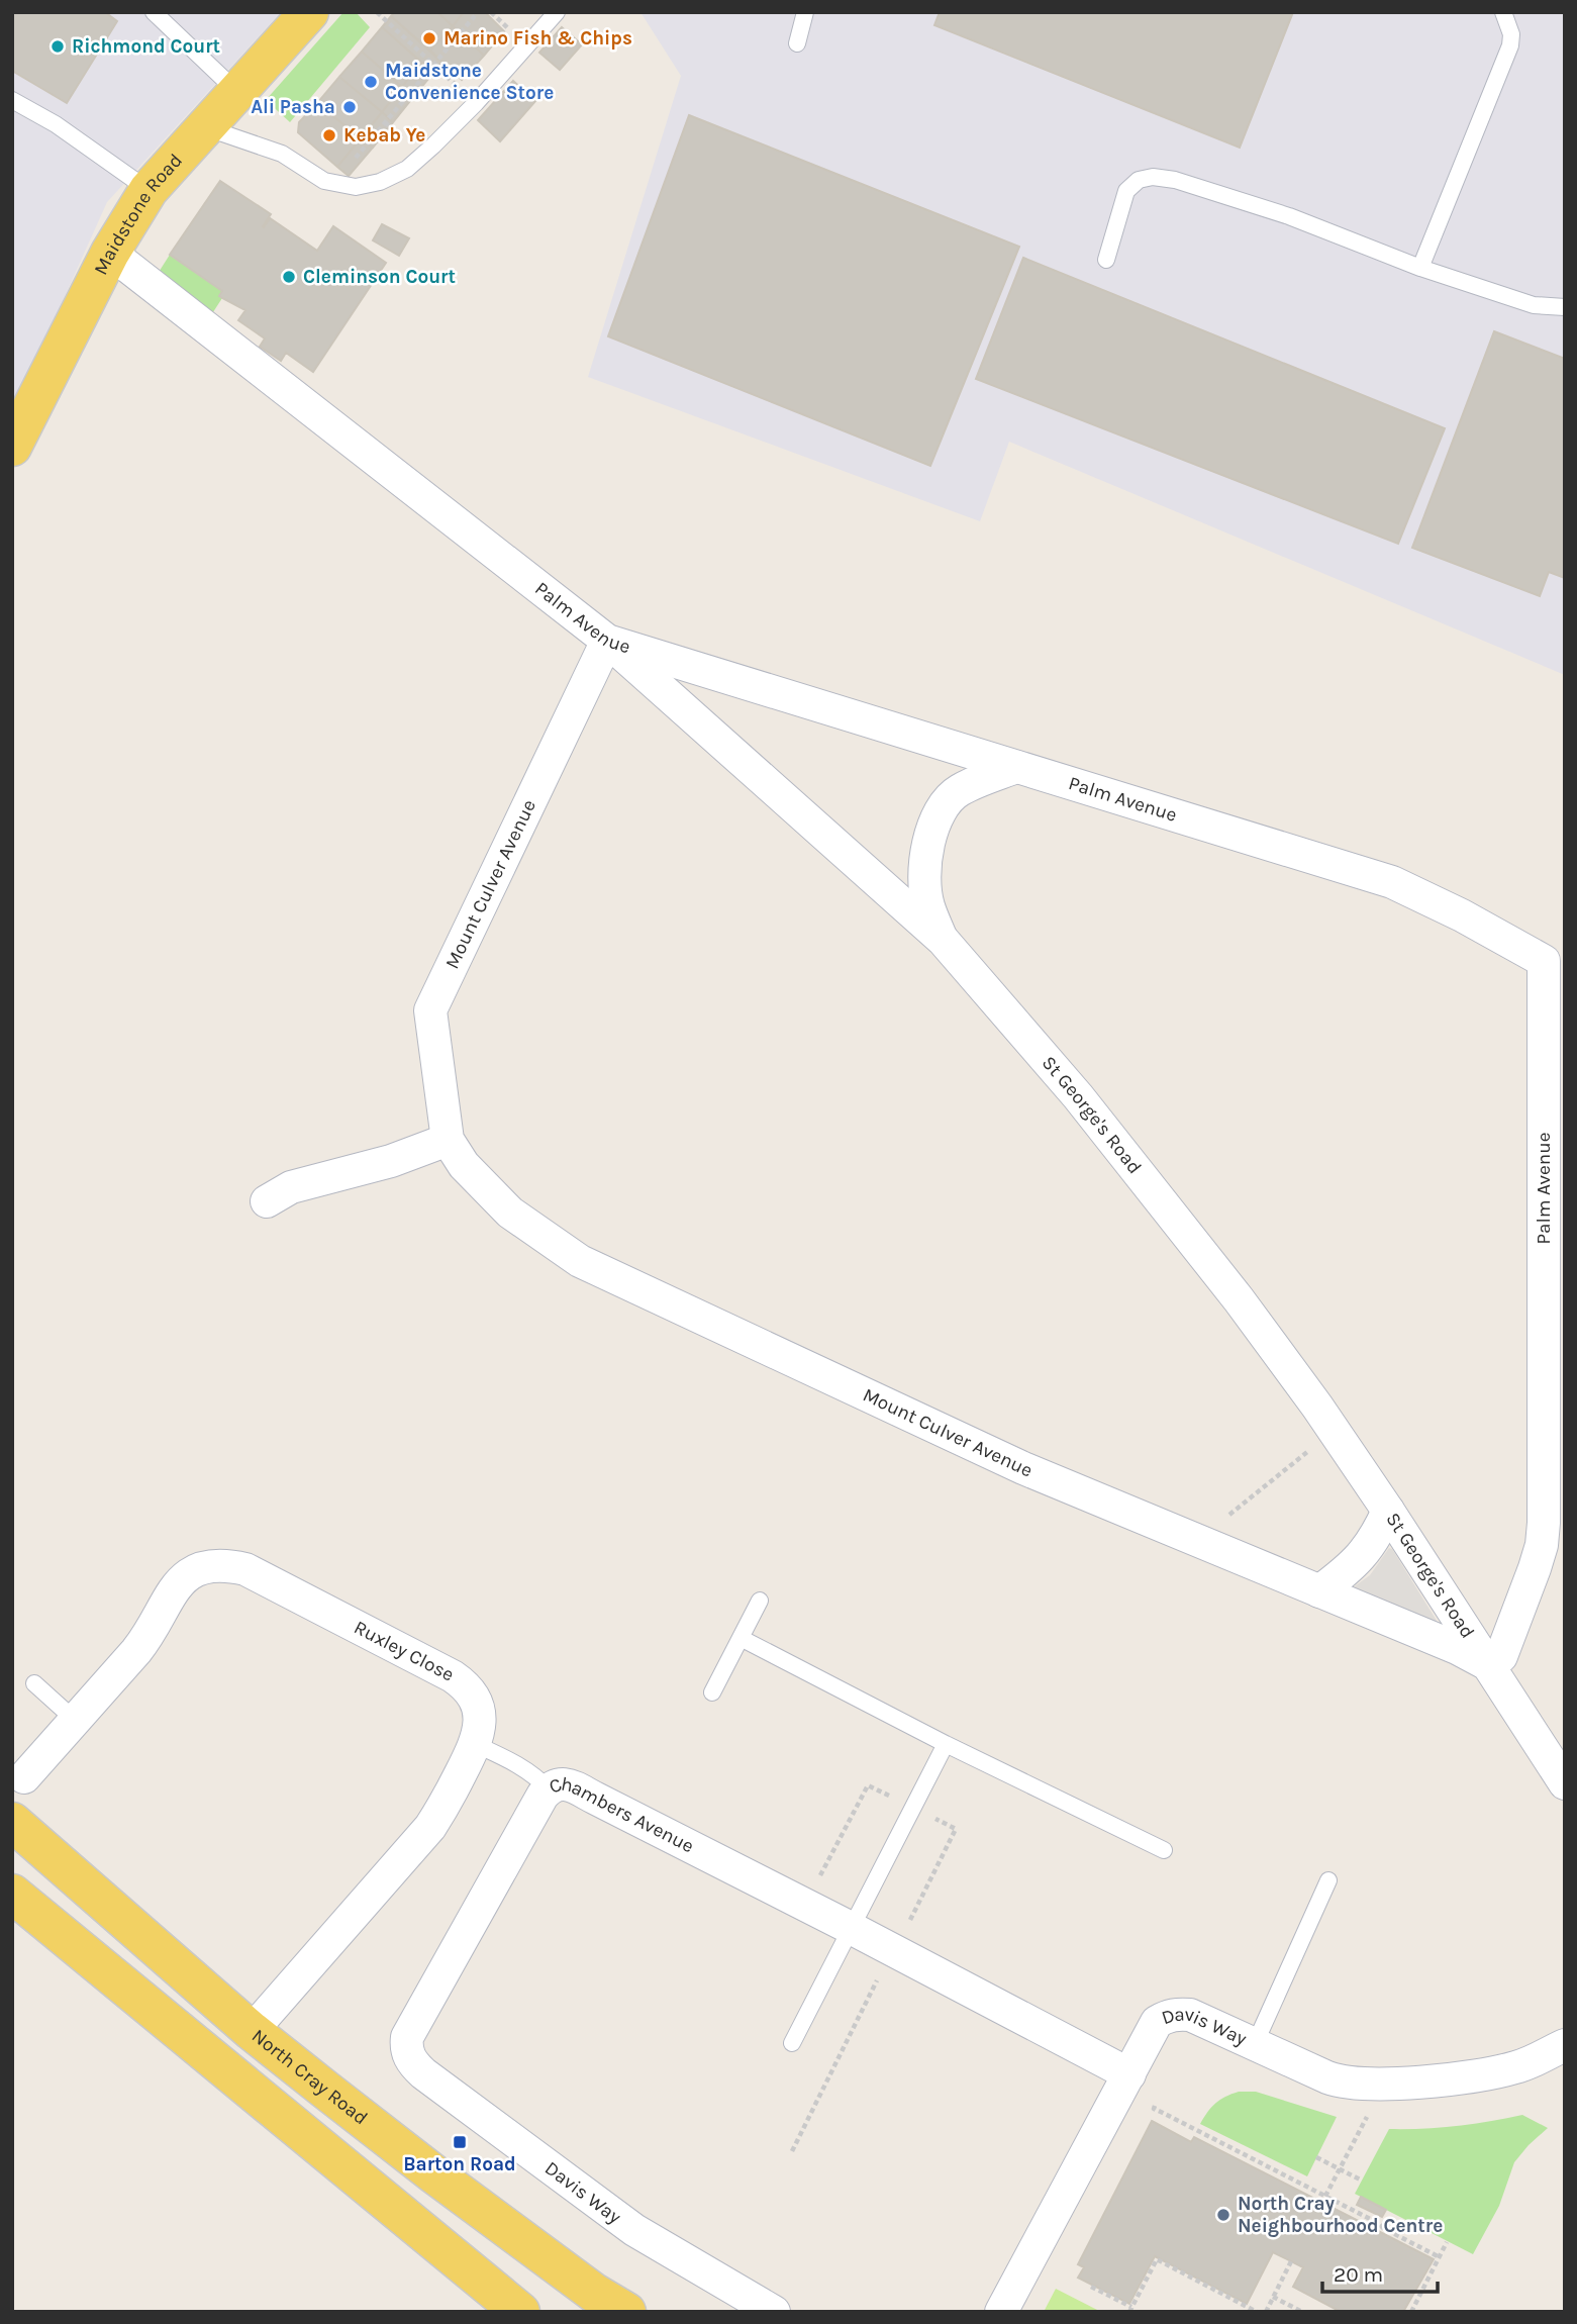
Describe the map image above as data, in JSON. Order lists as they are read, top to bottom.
{
  "streets": {
    "main road": ["Maidstone Road", "North Cray Road"],
    "street": [
      "Palm Avenue",
      "Mount Culver Avenue",
      "St George's Road",
      "Ruxley Close",
      "Chambers Avenue",
      "Davis Way"
    ]
  },
  "crossings": [
    ["Maidstone Road", "Palm Avenue"],
    ["Palm Avenue", "Mount Culver Avenue"],
    ["Palm Avenue", "St George's Road"],
    ["Mount Culver Avenue", "St George's Road"],
    ["Ruxley Close", "North Cray Road"],
    ["Chambers Avenue", "Davis Way"]
  ],
  "places": {
    "other": [
      "Marino Fish & Chips",
      "Richmond Court",
      "Maidstone Convenience Store",
      "Ali Pasha",
      "Kebab Ye",
      "Cleminson Court",
      "North Cray Neighbourhood Centre"
    ],
    "transit": ["Barton Road"]
  },
  "scale_bar": "20 m"
}
